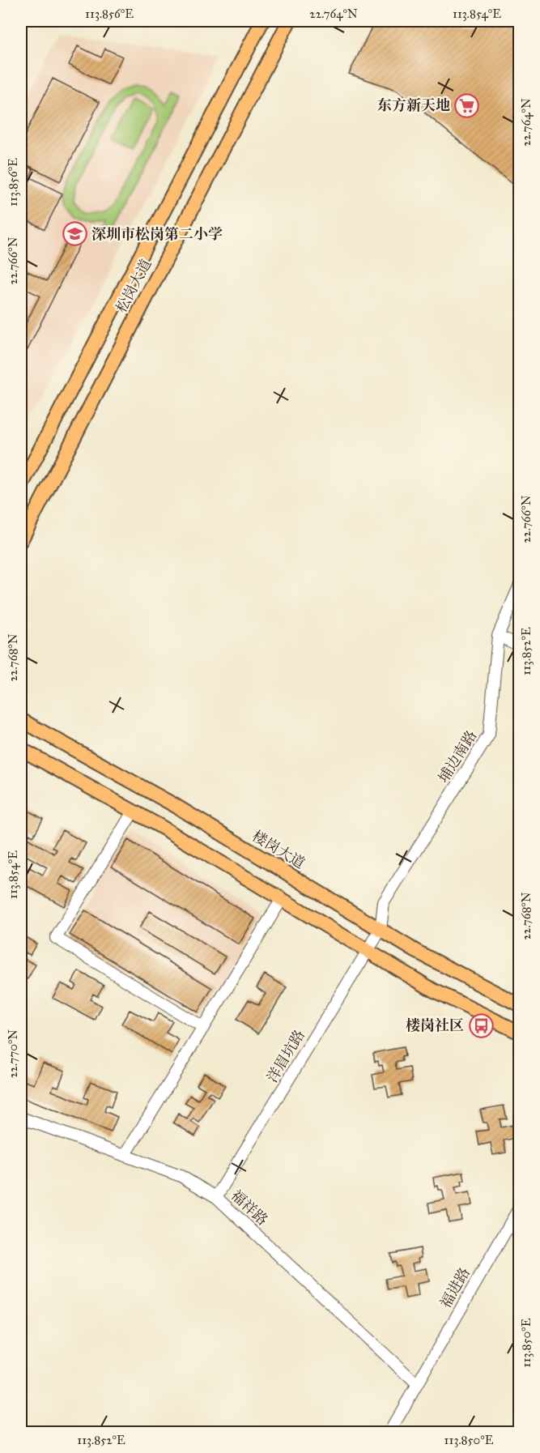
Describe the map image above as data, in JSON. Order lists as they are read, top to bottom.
{
  "streets": {
    "main road": ["松岗大道", "楼岗大道"],
    "street": [
      "埔边南路",
      "洋眉坑路",
      "福祥路",
      "福进路"
    ]
  },
  "crossings": [
    ["埔边南路", "楼岗大道"],
    ["埔边南路", "洋眉坑路"],
    ["楼岗大道", "洋眉坑路"],
    ["洋眉坑路", "福祥路"],
    ["福祥路", "福进路"]
  ],
  "places": {
    "supermarket": ["东方新天地"],
    "school or university": ["深圳市松岗第二小学"],
    "bus stop": ["楼岗社区"]
  },
  "coordinates": [
    "113.856°E",
    "22.764°N",
    "113.854°E",
    "22.766°N",
    "113.852°E",
    "22.768°N",
    "22.770°N",
    "113.850°E"
  ]
}
